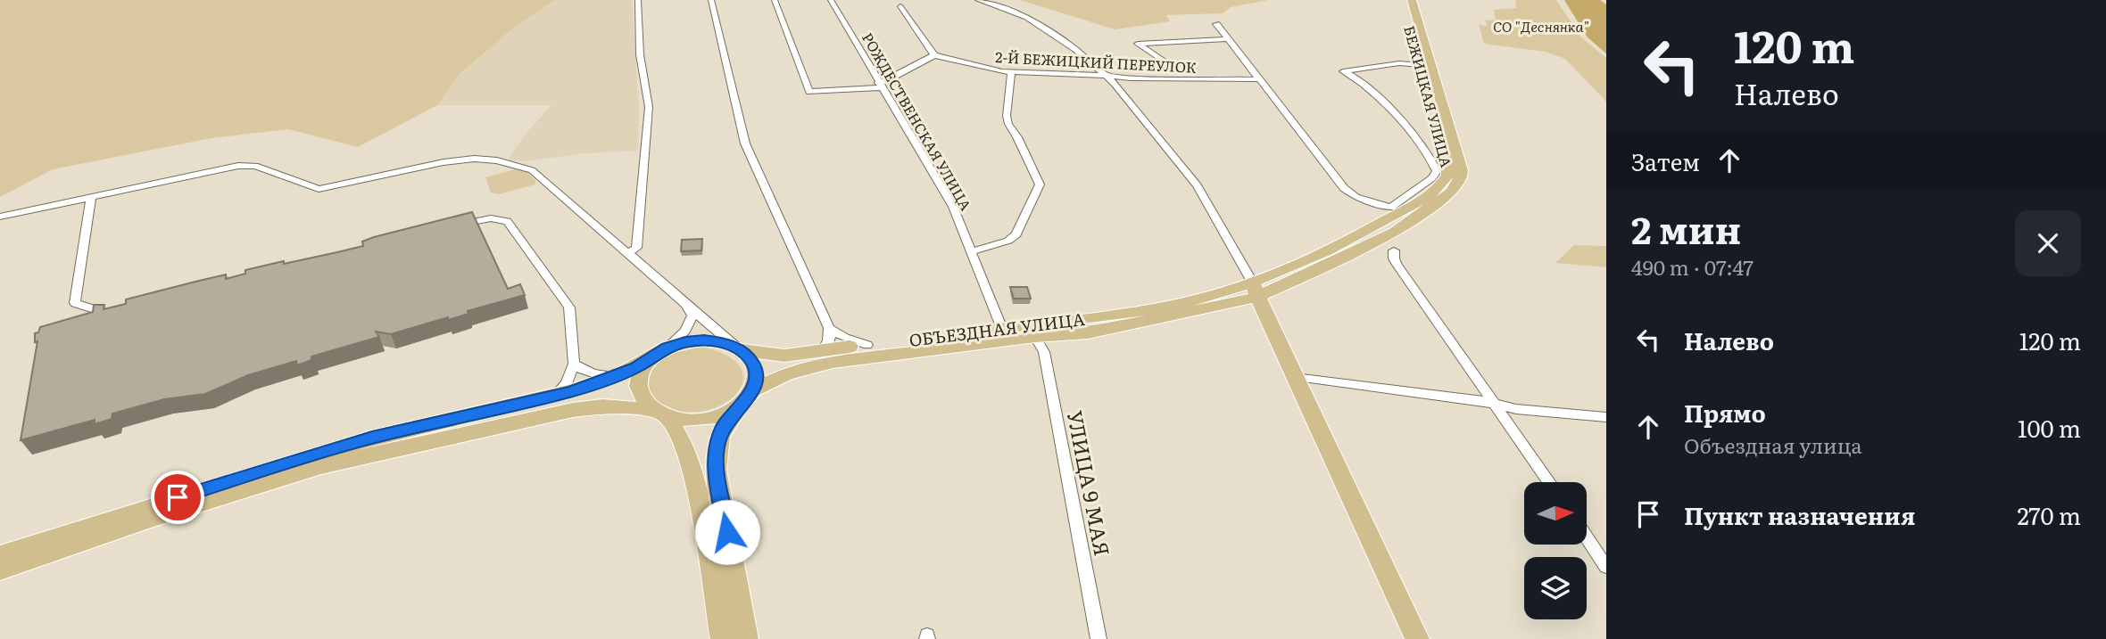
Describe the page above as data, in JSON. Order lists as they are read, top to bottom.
{
  "streets": {
    "main road": ["БЕЖИЦКАЯ УЛИЦА", "ОБЪЕЗДНАЯ УЛИЦА"],
    "street": ["2-Й БЕЖИЦКИЙ ПЕРЕУЛОК", "РОЖДЕСТВЕНСКАЯ УЛИЦА", "УЛИЦА 9 МАЯ"]
  },
  "crossings": [
    ["БЕЖИЦКАЯ УЛИЦА", "ОБЪЕЗДНАЯ УЛИЦА"],
    ["РОЖДЕСТВЕНСКАЯ УЛИЦА", "ОБЪЕЗДНАЯ УЛИЦА"],
    ["ОБЪЕЗДНАЯ УЛИЦА", "УЛИЦА 9 МАЯ"]
  ],
  "parks": ["СО \"Деснянка\""],
  "north": "right",
  "page": {
    "turn": ["120 m", "Налево"],
    "then": "Затем",
    "heading": ["2 мин", "490 m · 07:47"],
    "list": [
      {
        "name": "Налево",
        "value": "120 m"
      },
      {
        "name": "Прямо",
        "note": "Объездная улица",
        "value": "100 m"
      },
      {
        "name": "Пункт назначения",
        "value": "270 m"
      }
    ]
  }
}
